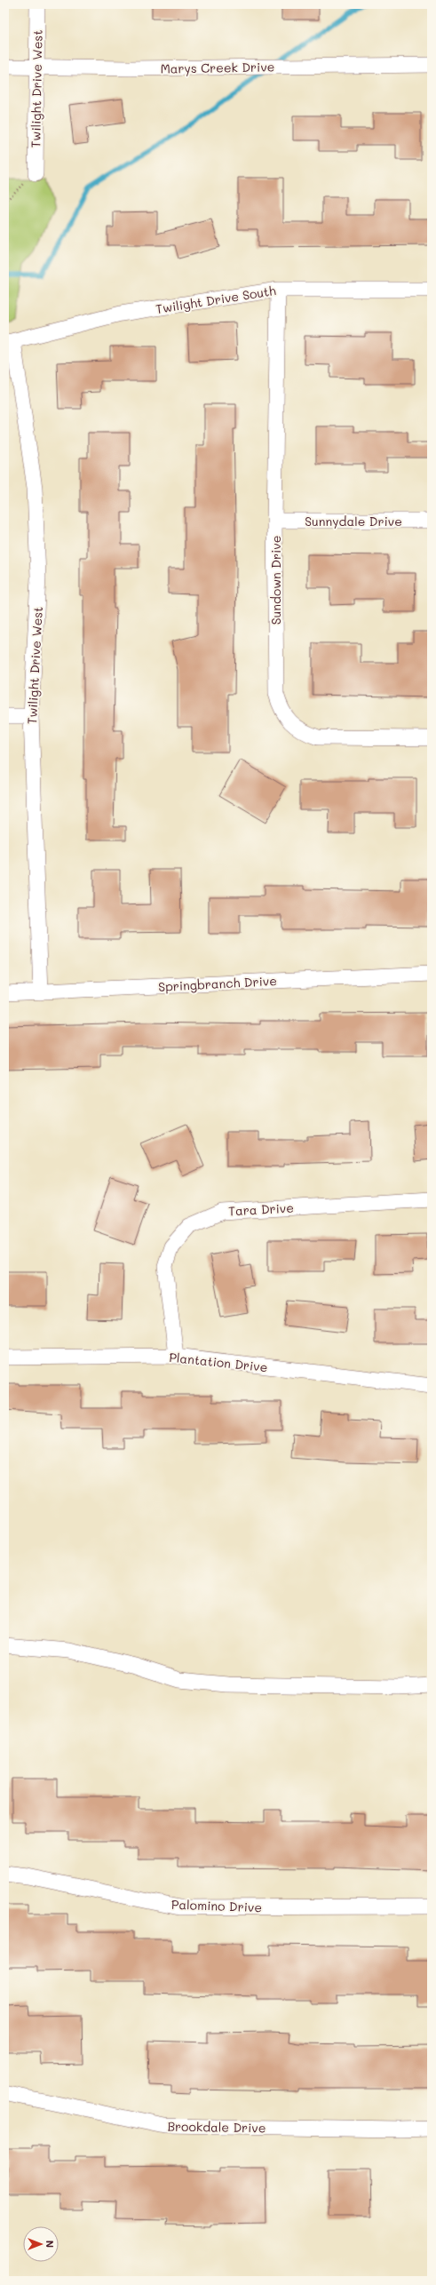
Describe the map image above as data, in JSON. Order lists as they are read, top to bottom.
{
  "streets": {
    "street": [
      "Marys Creek Drive",
      "Twilight Drive West",
      "Twilight Drive South",
      "Sunnydale Drive",
      "Sundown Drive",
      "Springbranch Drive",
      "Tara Drive",
      "Plantation Drive",
      "Palomino Drive",
      "Brookdale Drive"
    ]
  },
  "crossings": [
    ["Marys Creek Drive", "Twilight Drive West"],
    ["Twilight Drive West", "Twilight Drive South"],
    ["Twilight Drive West", "Springbranch Drive"],
    ["Twilight Drive South", "Sundown Drive"],
    ["Sunnydale Drive", "Sundown Drive"],
    ["Tara Drive", "Plantation Drive"]
  ],
  "north": "right"
}
